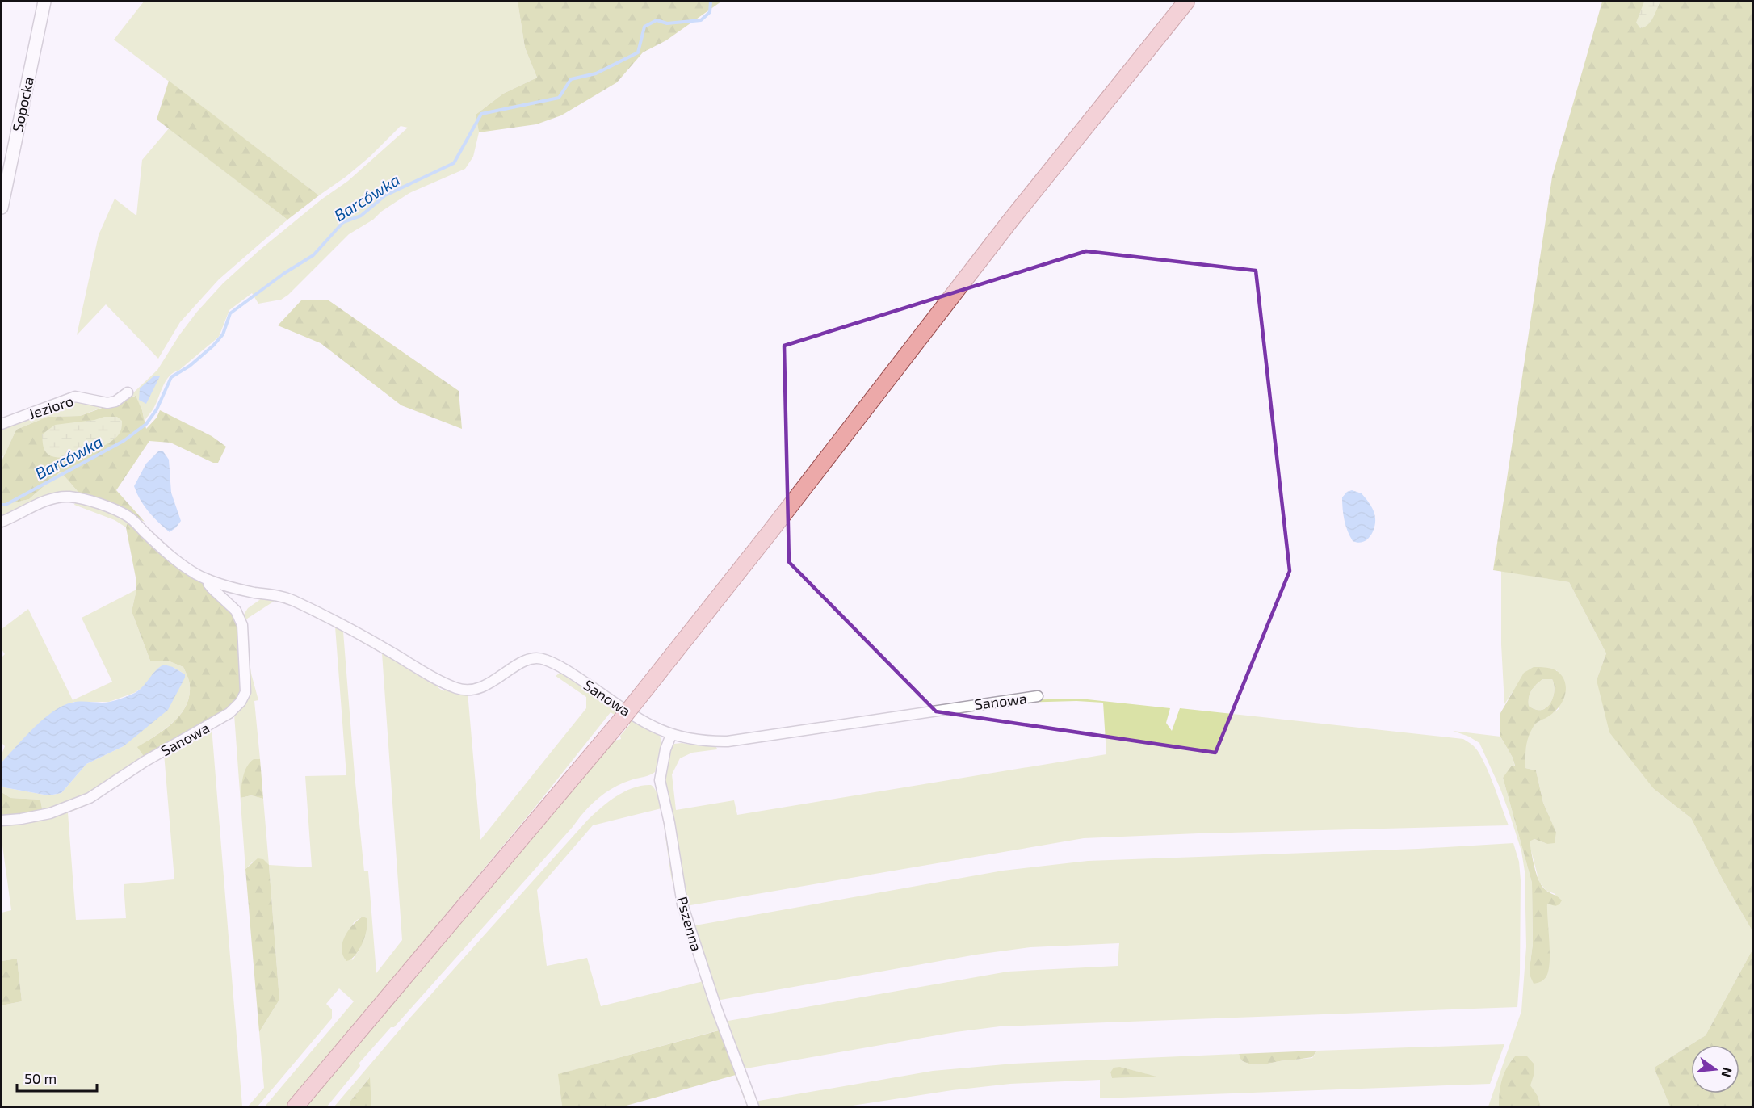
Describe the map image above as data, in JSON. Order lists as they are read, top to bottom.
{
  "streets": {
    "street": [
      "Sopocka",
      "Jezioro",
      "Sanowa",
      "Pszenna"
    ]
  },
  "crossings": [
    ["Sanowa", "Pszenna"]
  ],
  "water": ["Barcówka"],
  "scale_bar": "50 m",
  "north": "right"
}
